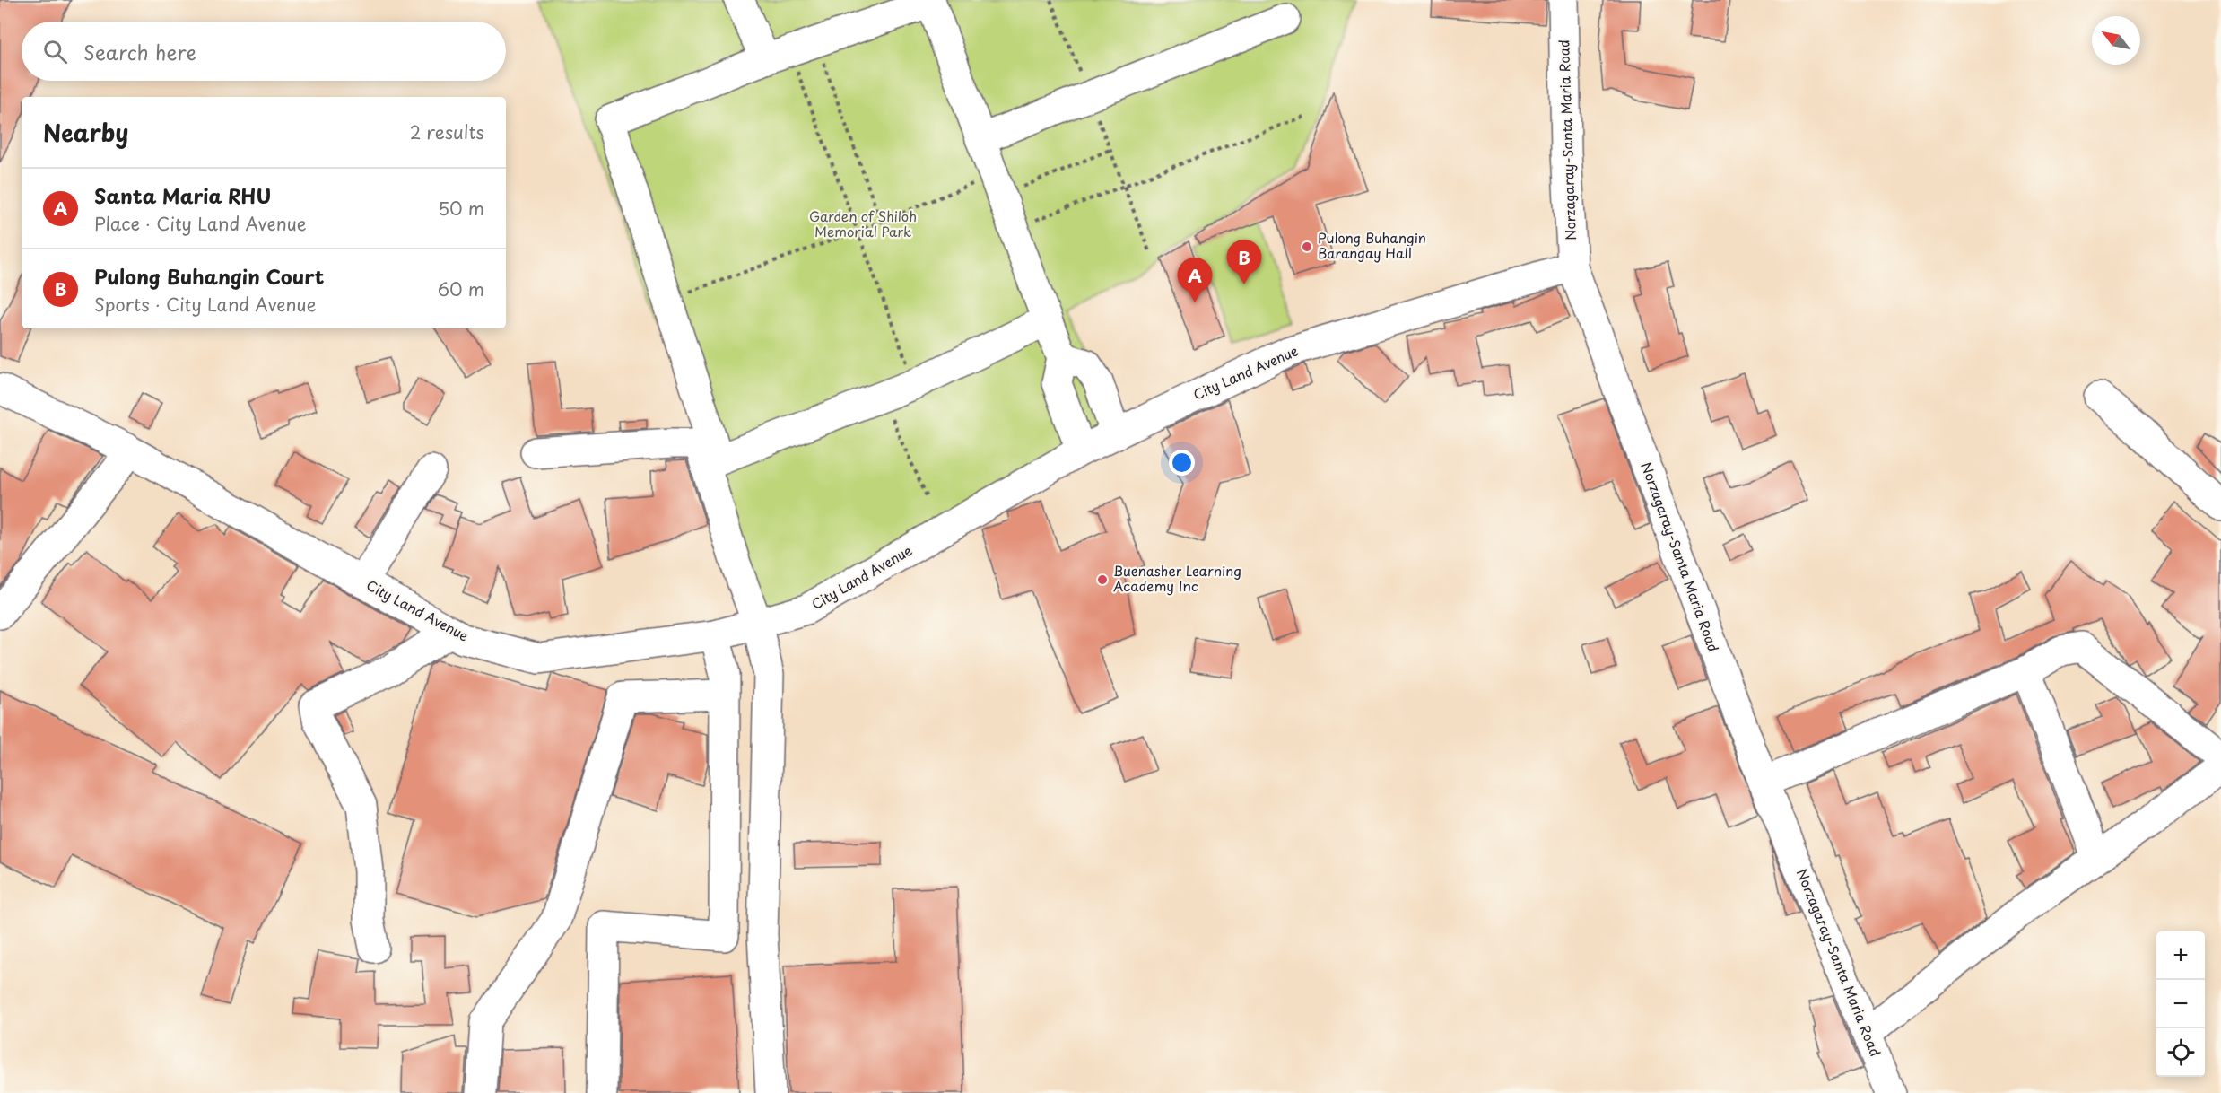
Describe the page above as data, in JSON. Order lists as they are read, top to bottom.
{
  "streets": {
    "street": ["Norzagaray-Santa Maria Road", "City Land Avenue"]
  },
  "crossings": [
    ["Norzagaray-Santa Maria Road", "City Land Avenue"]
  ],
  "parks": ["Garden of Shiloh Memorial Park"],
  "places": ["Pulong Buhangin Barangay Hall", "Buenasher Learning Academy Inc"],
  "north": "top left",
  "page": {
    "search": "Search here",
    "heading": ["Nearby", "2 results"],
    "list": [
      {
        "mark": "A",
        "name": "Santa Maria RHU",
        "note": "Place · City Land Avenue",
        "value": "50 m"
      },
      {
        "mark": "B",
        "name": "Pulong Buhangin Court",
        "note": "Sports · City Land Avenue",
        "value": "60 m"
      }
    ],
    "pins": ["B", "A"],
    "map_buttons": ["+", "−"]
  }
}
